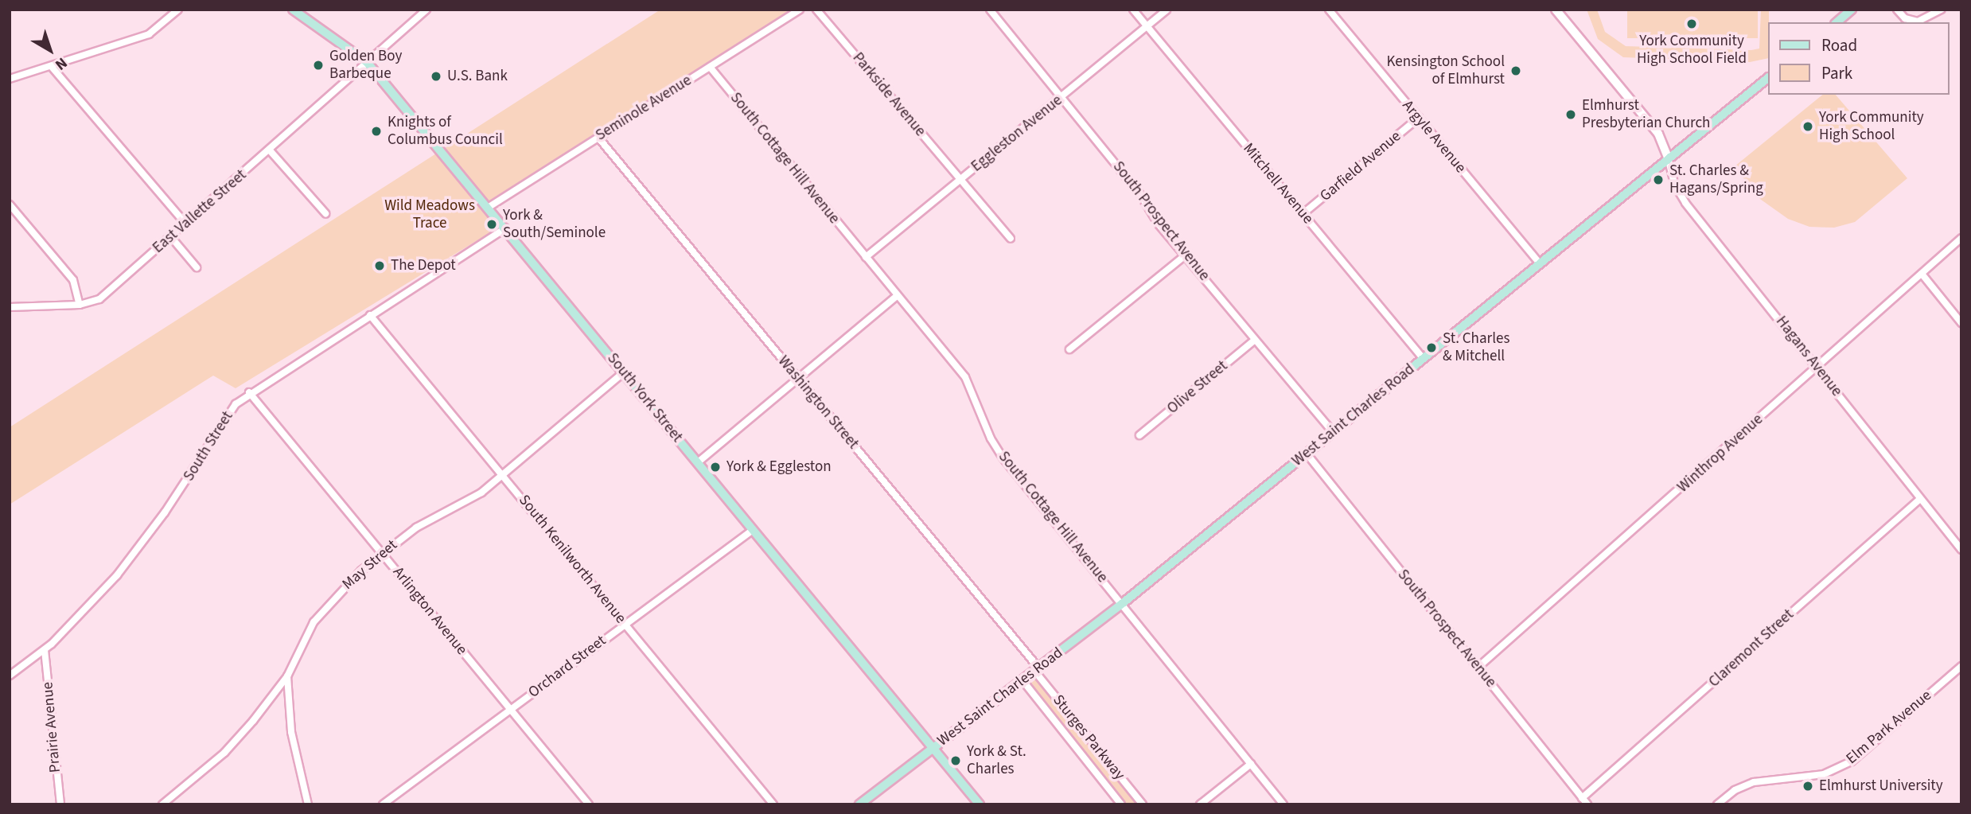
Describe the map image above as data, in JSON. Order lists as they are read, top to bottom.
{
  "streets": {
    "main road": ["South York Street", "West Saint Charles Road"],
    "street": [
      "Parkside Avenue",
      "Seminole Avenue",
      "Eggleston Avenue",
      "Argyle Avenue",
      "South Cottage Hill Avenue",
      "Garfield Avenue",
      "Mitchell Avenue",
      "East Vallette Street",
      "South Prospect Avenue",
      "Hagans Avenue",
      "Olive Street",
      "Washington Street",
      "South Street",
      "Winthrop Avenue",
      "South Kenilworth Avenue",
      "May Street",
      "Arlington Avenue",
      "Claremont Street",
      "Orchard Street",
      "Prairie Avenue",
      "Elm Park Avenue",
      "Sturges Parkway"
    ]
  },
  "crossings": [
    ["Parkside Avenue", "Eggleston Avenue"],
    ["Seminole Avenue", "South Cottage Hill Avenue"],
    ["Seminole Avenue", "South York Street"],
    ["Seminole Avenue", "Washington Street"],
    ["Eggleston Avenue", "South Cottage Hill Avenue"],
    ["Eggleston Avenue", "Mitchell Avenue"],
    ["Eggleston Avenue", "South Prospect Avenue"],
    ["Argyle Avenue", "Garfield Avenue"],
    ["Argyle Avenue", "West Saint Charles Road"],
    ["South Cottage Hill Avenue", "West Saint Charles Road"],
    ["Garfield Avenue", "Mitchell Avenue"],
    ["Mitchell Avenue", "West Saint Charles Road"],
    ["East Vallette Street", "South York Street"],
    ["South Prospect Avenue", "Olive Street"],
    ["South Prospect Avenue", "West Saint Charles Road"],
    ["South Prospect Avenue", "Winthrop Avenue"],
    ["South Prospect Avenue", "Claremont Street"],
    ["Hagans Avenue", "West Saint Charles Road"],
    ["Hagans Avenue", "Winthrop Avenue"],
    ["Hagans Avenue", "Claremont Street"],
    ["South York Street", "West Saint Charles Road"],
    ["South York Street", "South Street"],
    ["South York Street", "May Street"],
    ["South York Street", "Orchard Street"],
    ["Washington Street", "West Saint Charles Road"],
    ["Washington Street", "Sturges Parkway"],
    ["West Saint Charles Road", "Sturges Parkway"],
    ["South Street", "South Kenilworth Avenue"],
    ["South Street", "Arlington Avenue"],
    ["South Street", "Prairie Avenue"],
    ["South Kenilworth Avenue", "May Street"],
    ["South Kenilworth Avenue", "Orchard Street"],
    ["May Street", "Arlington Avenue"],
    ["Arlington Avenue", "Orchard Street"]
  ],
  "parks": ["Wild Meadows Trace"],
  "places": [
    "York Community High School Field",
    "Golden Boy Barbeque",
    "Kensington School of Elmhurst",
    "U.S. Bank",
    "Elmhurst Presbyterian Church",
    "York Community High School",
    "Knights of Columbus Council",
    "St. Charles & Hagans/Spring",
    "York & South/Seminole",
    "The Depot",
    "St. Charles & Mitchell",
    "York & Eggleston",
    "York & St. Charles",
    "Elmhurst University"
  ],
  "legend": ["Road", "Park"],
  "north": "bottom right"
}
